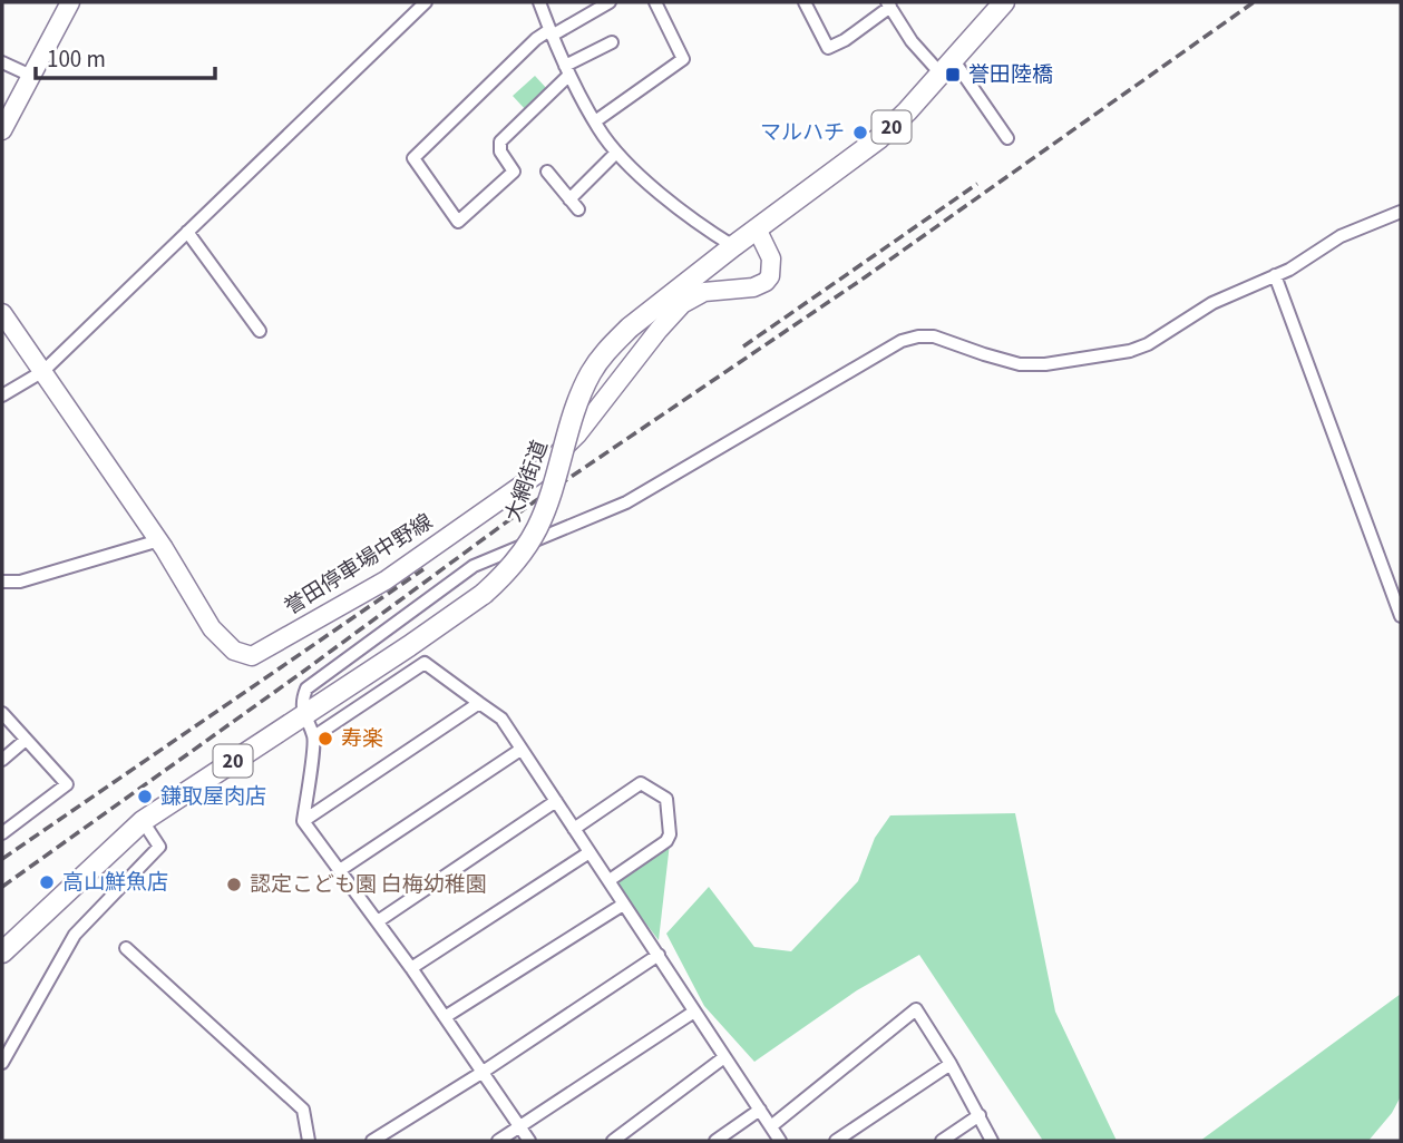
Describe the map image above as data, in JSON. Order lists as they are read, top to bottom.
{
  "streets": {
    "main road": ["20", "大網街道", "誉田停車場中野線"]
  },
  "crossings": [
    ["大網街道", "誉田停車場中野線"]
  ],
  "places": {
    "transit": ["誉田陸橋"],
    "other": [
      "マルハチ",
      "寿楽",
      "鎌取屋肉店",
      "高山鮮魚店",
      "認定こども園 白梅幼稚園"
    ]
  },
  "scale_bar": "100 m"
}
